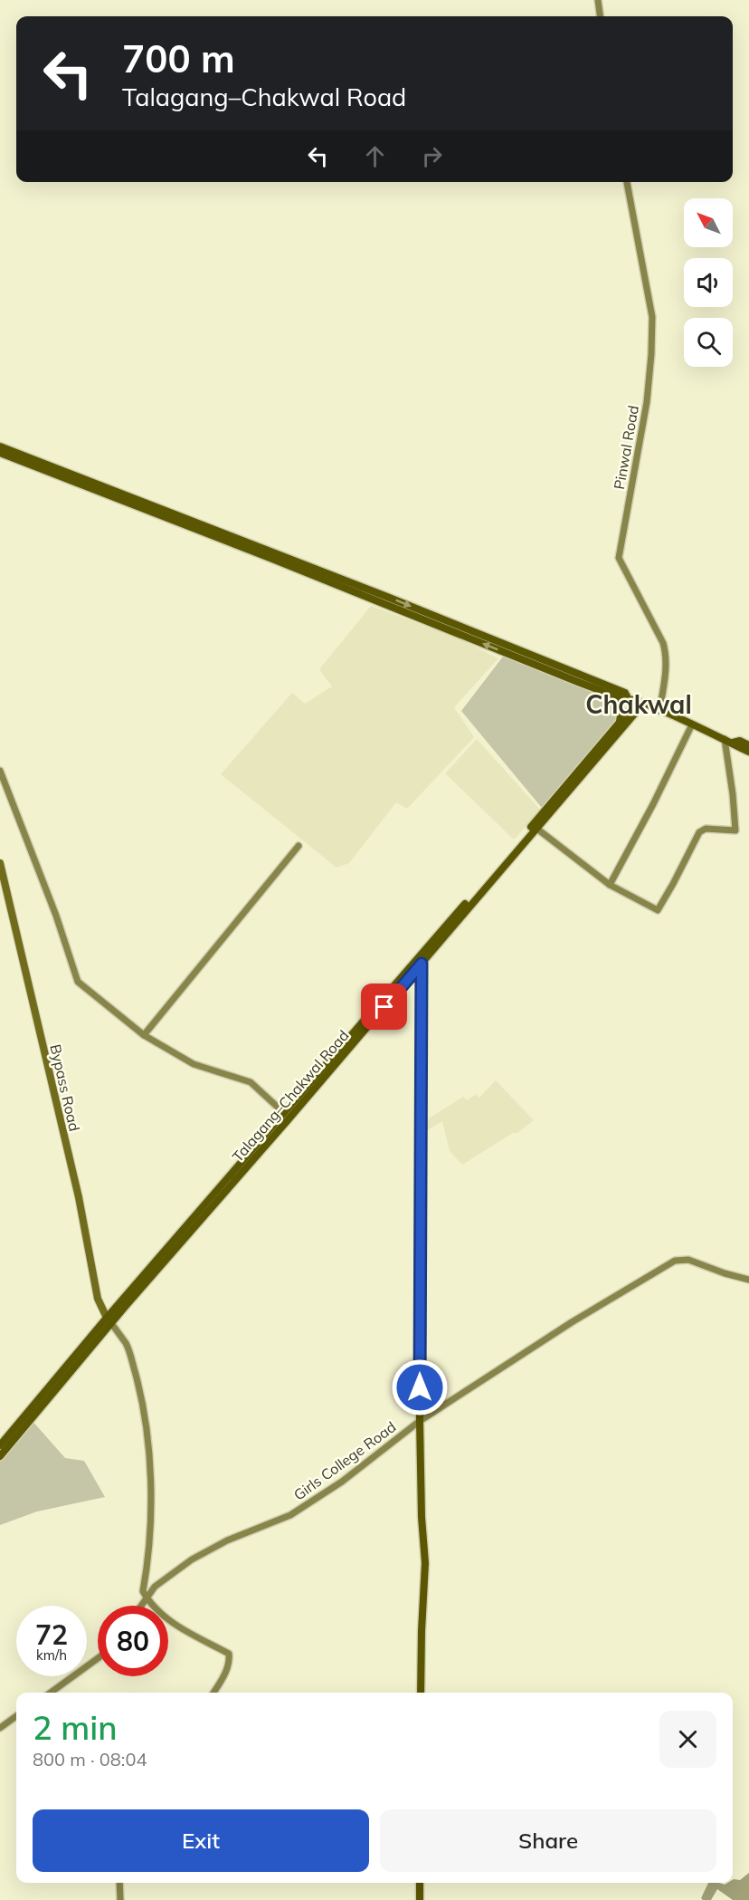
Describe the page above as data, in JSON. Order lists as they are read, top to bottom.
{
  "streets": {
    "highway": ["Talagang–Chakwal Road"],
    "main road": ["Bypass Road"],
    "street": ["Pinwal Road", "Girls College Road"]
  },
  "crossings": [
    ["Bypass Road", "Talagang–Chakwal Road"]
  ],
  "districts": ["Chakwal"],
  "north": "top left",
  "page": {
    "turn": ["700 m", "Talagang–Chakwal Road"],
    "speed": "72 km/h",
    "limit": "80",
    "heading": ["2 min", "800 m · 08:04"],
    "buttons": ["Exit", "Share"]
  }
}
